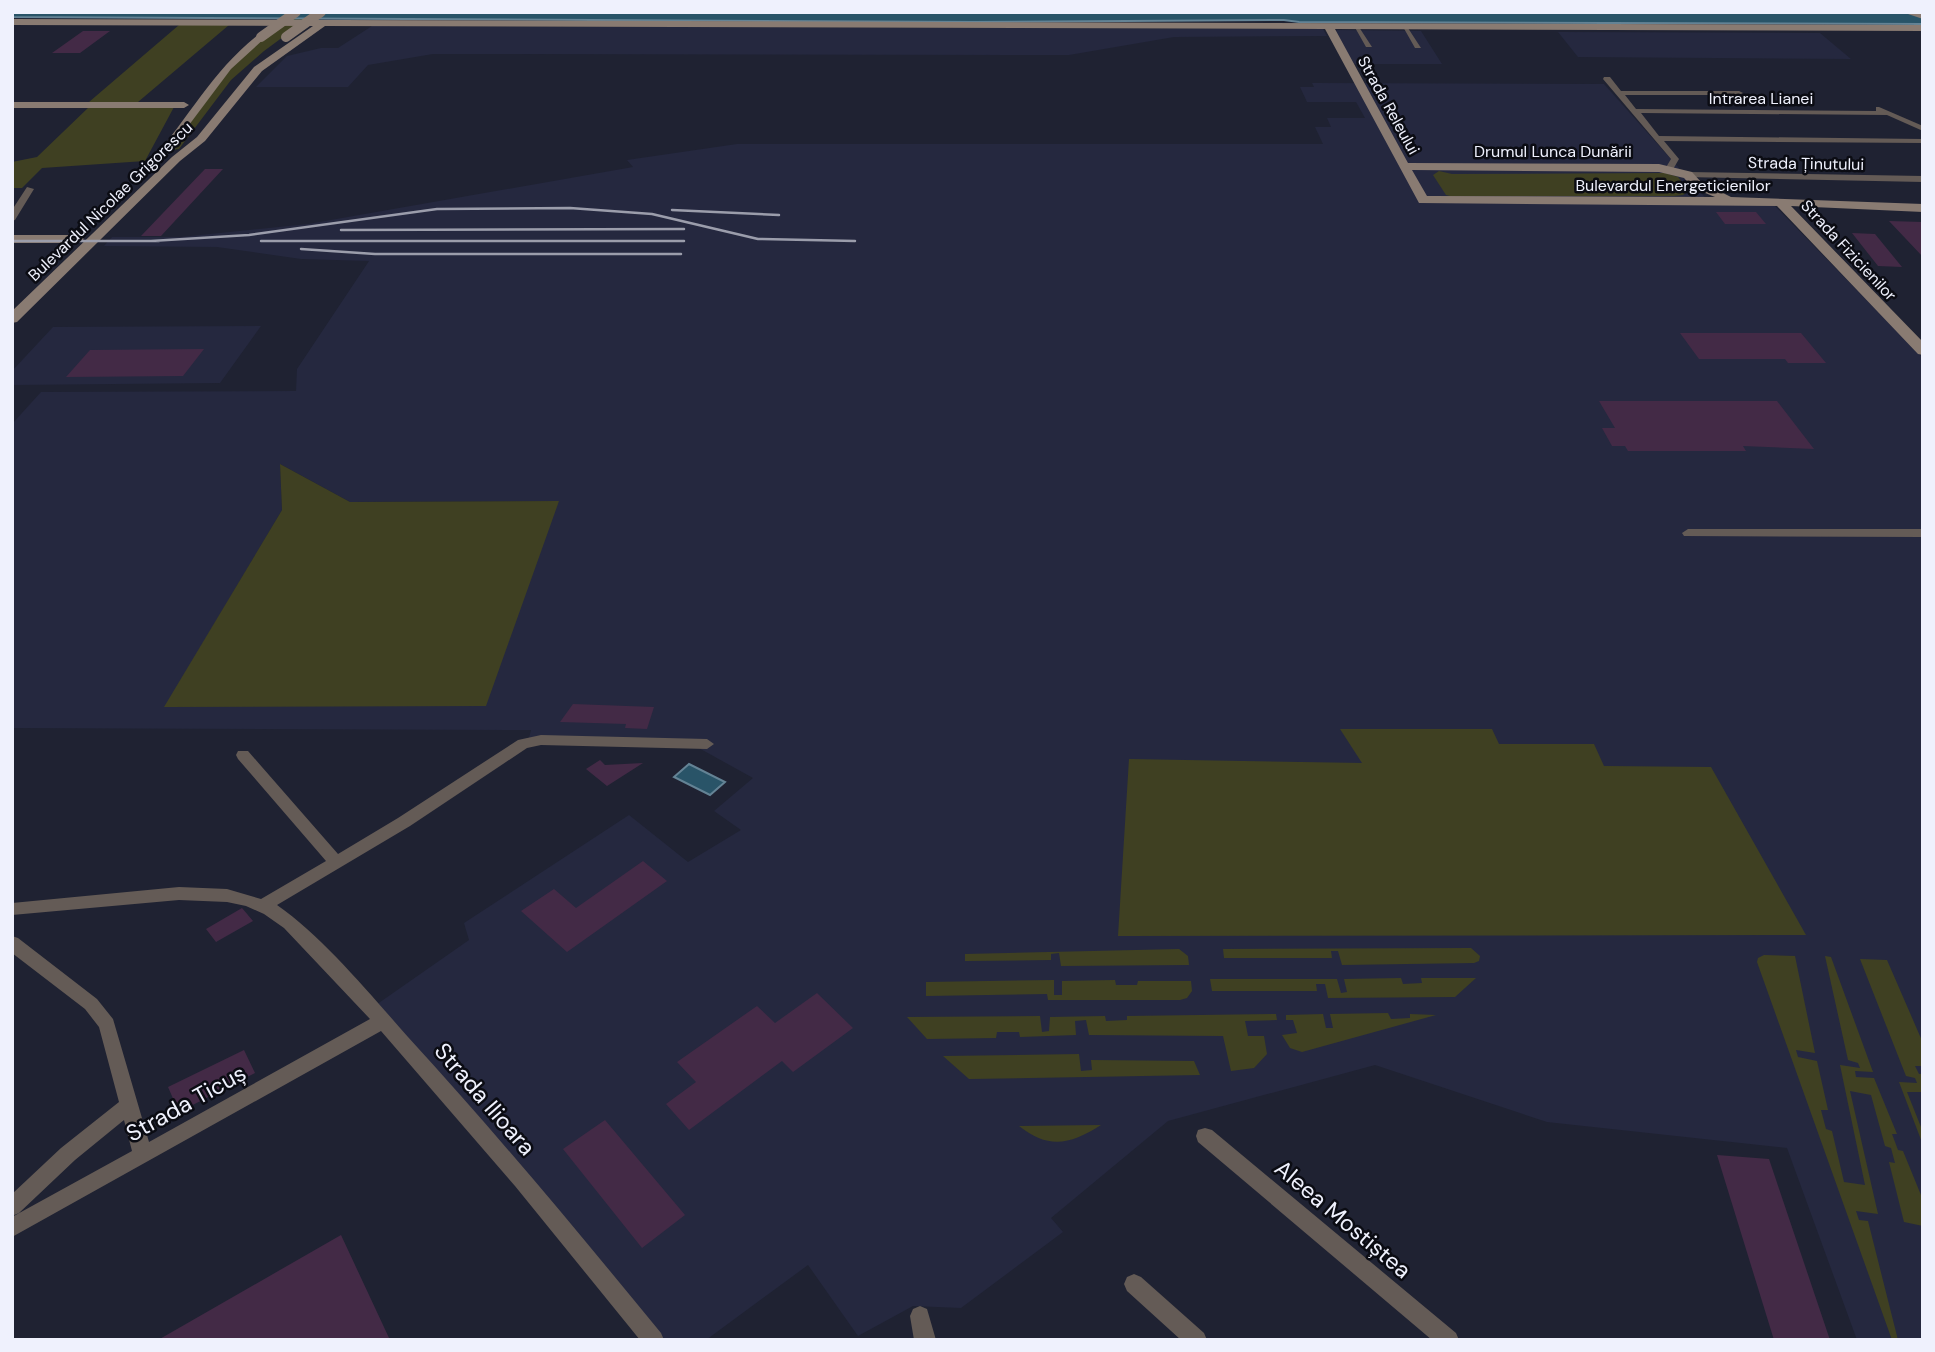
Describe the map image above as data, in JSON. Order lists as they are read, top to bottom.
{
  "streets": {
    "main road": [
      "Strada Releului",
      "Drumul Lunca Dunării",
      "Bulevardul Energeticienilor",
      "Bulevardul Nicolae Grigorescu",
      "Strada Fizicienilor"
    ],
    "street": [
      "Intrarea Lianei",
      "Strada Ținutului",
      "Strada Ilioara",
      "Strada Ticuș",
      "Aleea Mostiștea"
    ]
  },
  "crossings": [
    ["Strada Releului", "Drumul Lunca Dunării"],
    ["Strada Releului", "Bulevardul Energeticienilor"],
    ["Drumul Lunca Dunării", "Strada Ținutului"],
    ["Drumul Lunca Dunării", "Bulevardul Energeticienilor"],
    ["Bulevardul Energeticienilor", "Strada Fizicienilor"],
    ["Strada Ilioara", "Strada Ticuș"]
  ]
}
